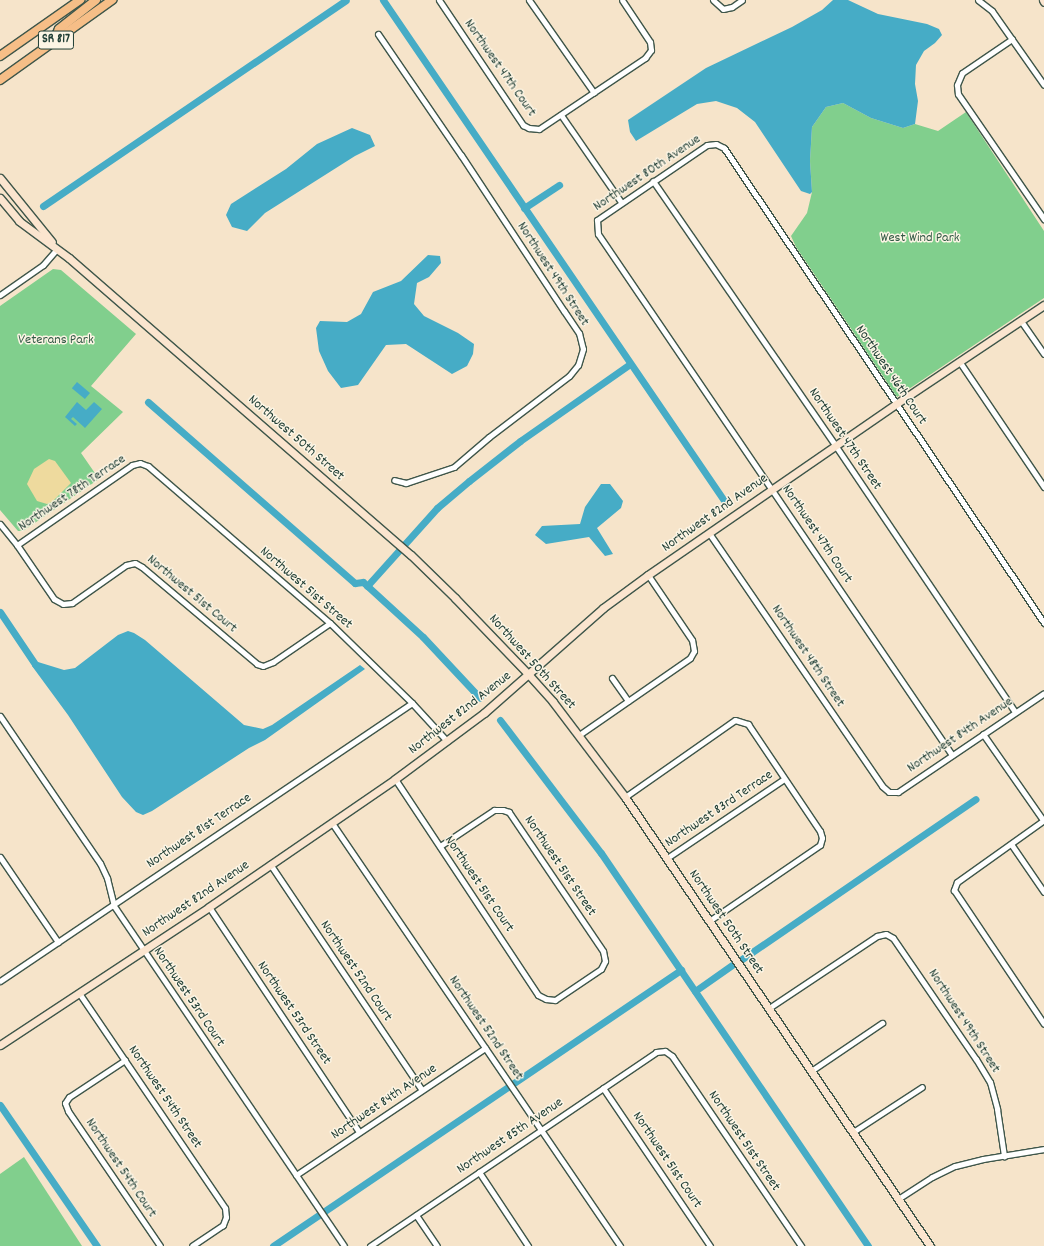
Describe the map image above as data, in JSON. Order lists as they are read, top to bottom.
{
  "streets": {
    "main road": ["SR 817"],
    "street": [
      "Northwest 47th Court",
      "Northwest 80th Avenue",
      "Northwest 49th Street",
      "Northwest 46th Court",
      "Northwest 50th Street",
      "Northwest 47th Street",
      "Northwest 78th Terrace",
      "Northwest 82nd Avenue",
      "Northwest 51st Street",
      "Northwest 51st Court",
      "Northwest 48th Street",
      "Northwest 84th Avenue",
      "Northwest 83rd Terrace",
      "Northwest 81st Terrace",
      "Northwest 52nd Court",
      "Northwest 53rd Court",
      "Northwest 53rd Street",
      "Northwest 52nd Street",
      "Northwest 54th Street",
      "Northwest 85th Avenue",
      "Northwest 54th Court"
    ]
  },
  "crossings": [
    ["Northwest 47th Court", "Northwest 80th Avenue"],
    ["Northwest 47th Court", "Northwest 82nd Avenue"],
    ["Northwest 47th Court", "Northwest 84th Avenue"],
    ["Northwest 80th Avenue", "Northwest 46th Court"],
    ["Northwest 80th Avenue", "Northwest 47th Street"],
    ["Northwest 49th Street", "Northwest 50th Street"],
    ["Northwest 46th Court", "Northwest 82nd Avenue"],
    ["Northwest 50th Street", "Northwest 82nd Avenue"],
    ["Northwest 50th Street", "Northwest 83rd Terrace"],
    ["Northwest 47th Street", "Northwest 82nd Avenue"],
    ["Northwest 47th Street", "Northwest 84th Avenue"],
    ["Northwest 78th Terrace", "Northwest 51st Street"],
    ["Northwest 78th Terrace", "Northwest 51st Court"],
    ["Northwest 82nd Avenue", "Northwest 51st Street"],
    ["Northwest 82nd Avenue", "Northwest 51st Court"],
    ["Northwest 82nd Avenue", "Northwest 48th Street"],
    ["Northwest 82nd Avenue", "Northwest 52nd Court"],
    ["Northwest 82nd Avenue", "Northwest 53rd Court"],
    ["Northwest 82nd Avenue", "Northwest 53rd Street"],
    ["Northwest 82nd Avenue", "Northwest 52nd Street"],
    ["Northwest 82nd Avenue", "Northwest 54th Street"],
    ["Northwest 51st Street", "Northwest 51st Court"],
    ["Northwest 51st Street", "Northwest 81st Terrace"],
    ["Northwest 51st Street", "Northwest 85th Avenue"],
    ["Northwest 51st Court", "Northwest 85th Avenue"],
    ["Northwest 48th Street", "Northwest 84th Avenue"],
    ["Northwest 84th Avenue", "Northwest 52nd Court"],
    ["Northwest 84th Avenue", "Northwest 53rd Court"],
    ["Northwest 84th Avenue", "Northwest 53rd Street"],
    ["Northwest 84th Avenue", "Northwest 52nd Street"],
    ["Northwest 81st Terrace", "Northwest 53rd Court"],
    ["Northwest 52nd Street", "Northwest 85th Avenue"],
    ["Northwest 54th Street", "Northwest 54th Court"]
  ],
  "parks": ["West Wind Park", "Veterans Park"]
}
